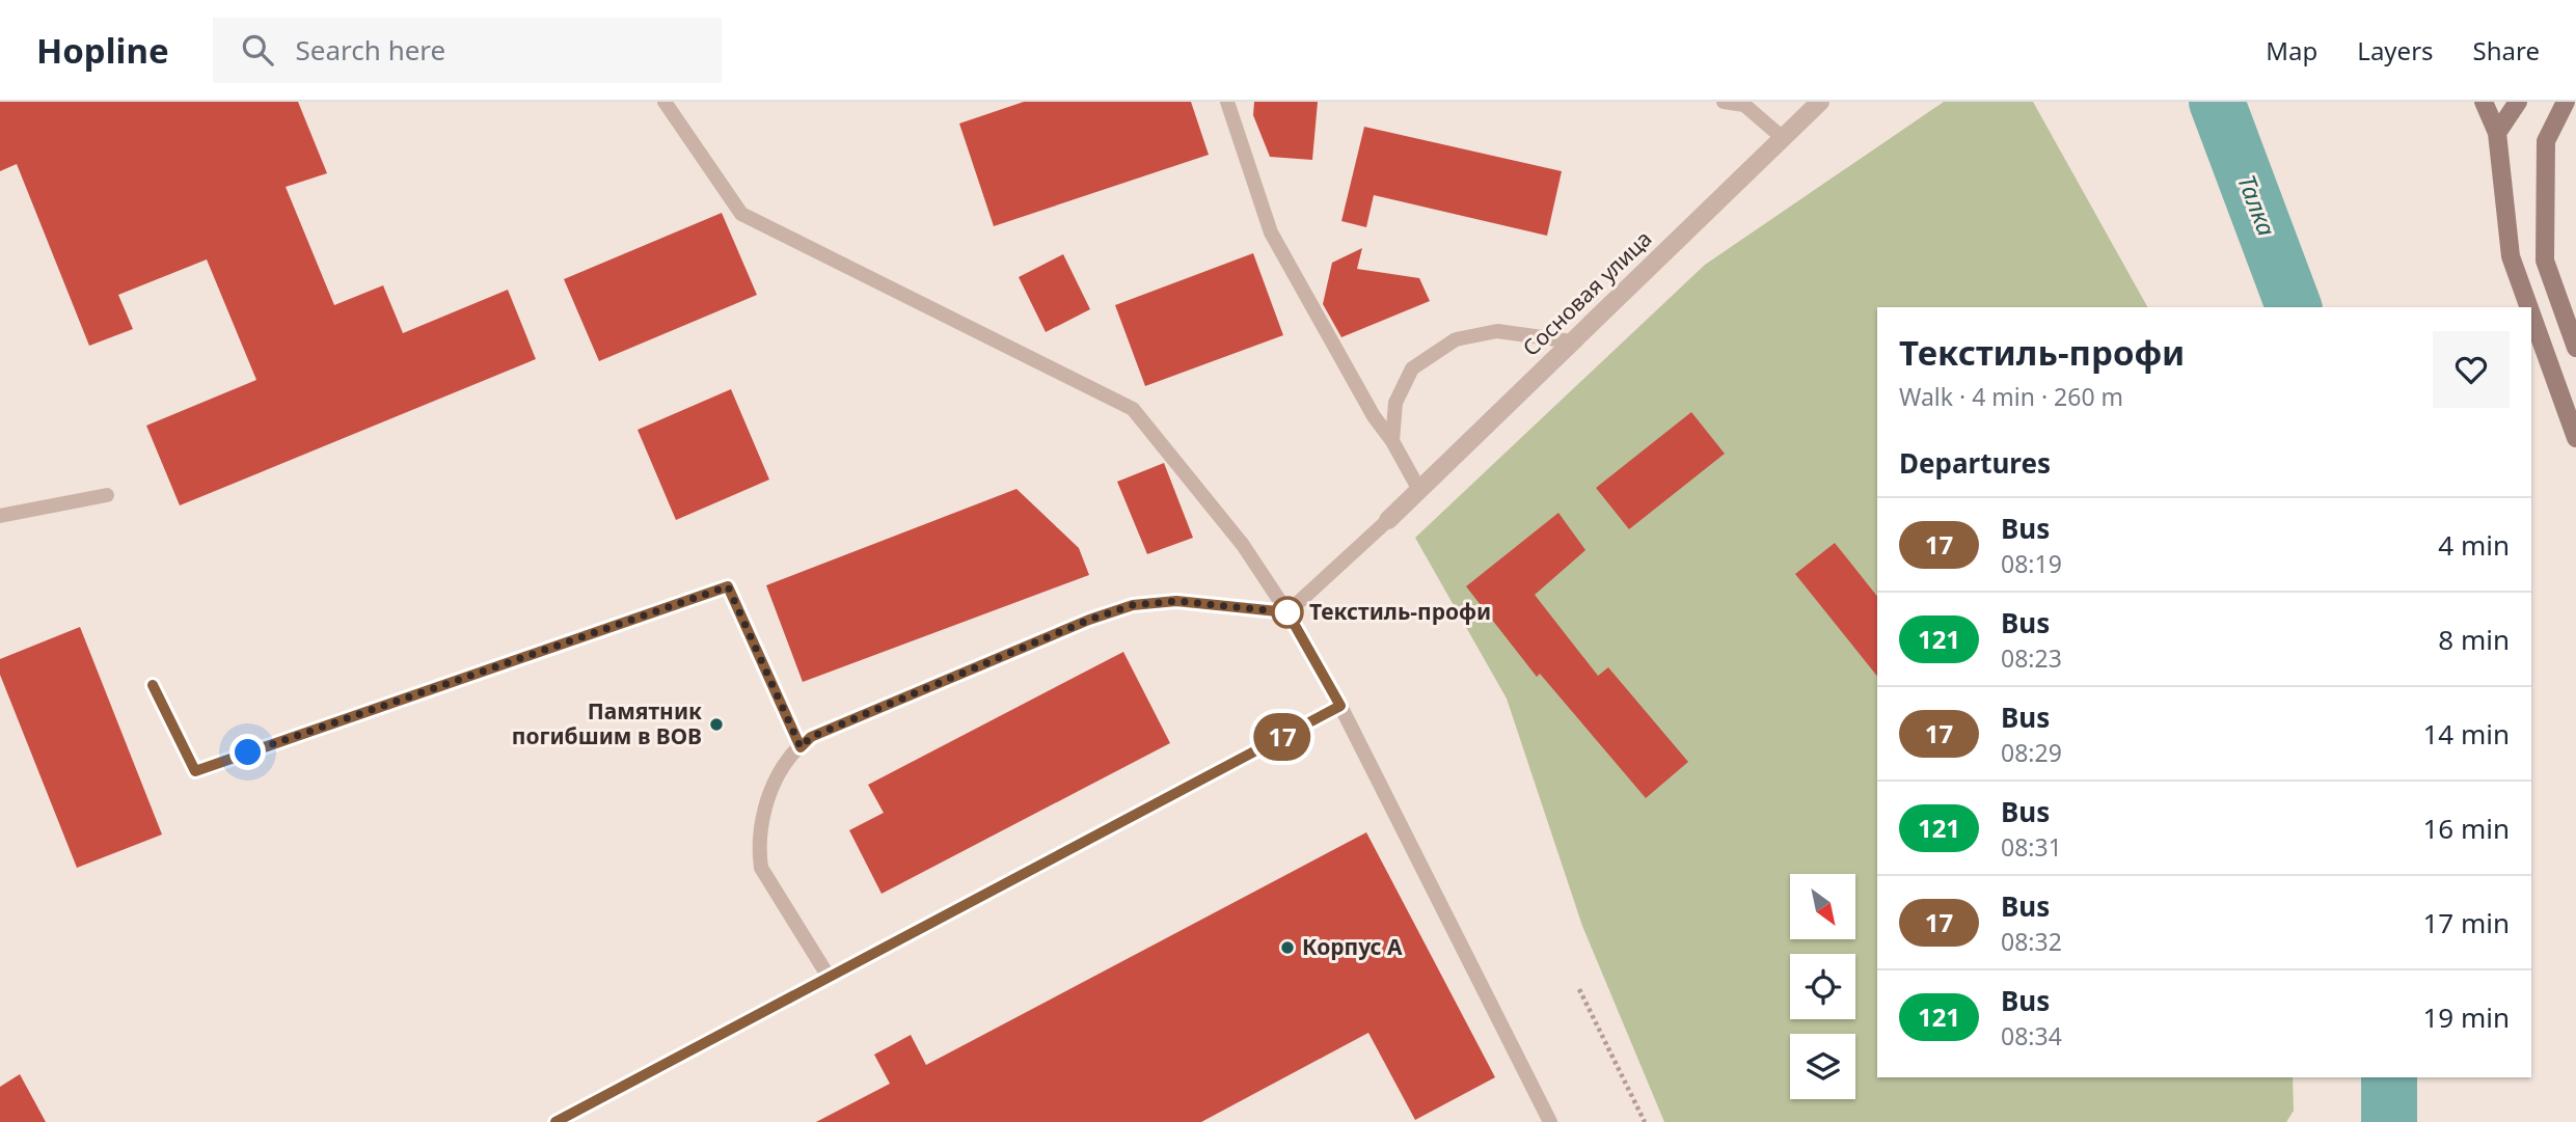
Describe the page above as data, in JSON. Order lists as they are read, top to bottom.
{
  "streets": {
    "street": ["Сосновая улица"]
  },
  "water": ["Талка"],
  "places": ["Текстиль-профи", "Памятник погибшим в ВОВ", "Корпус А"],
  "lines": ["bus line 17"],
  "north": "bottom right",
  "page": {
    "header": "Hopline",
    "search": "Search here",
    "nav": ["Map", "Layers", "Share"],
    "on_map": "17",
    "heading": [
      ["Текстиль-профи", "Walk · 4 min · 260 m"],
      "Departures"
    ],
    "list": [
      {
        "mark": "17",
        "name": "Bus",
        "note": "08:19",
        "value": "4 min"
      },
      {
        "mark": "121",
        "name": "Bus",
        "note": "08:23",
        "value": "8 min"
      },
      {
        "mark": "17",
        "name": "Bus",
        "note": "08:29",
        "value": "14 min"
      },
      {
        "mark": "121",
        "name": "Bus",
        "note": "08:31",
        "value": "16 min"
      },
      {
        "mark": "17",
        "name": "Bus",
        "note": "08:32",
        "value": "17 min"
      },
      {
        "mark": "121",
        "name": "Bus",
        "note": "08:34",
        "value": "19 min"
      }
    ]
  }
}
